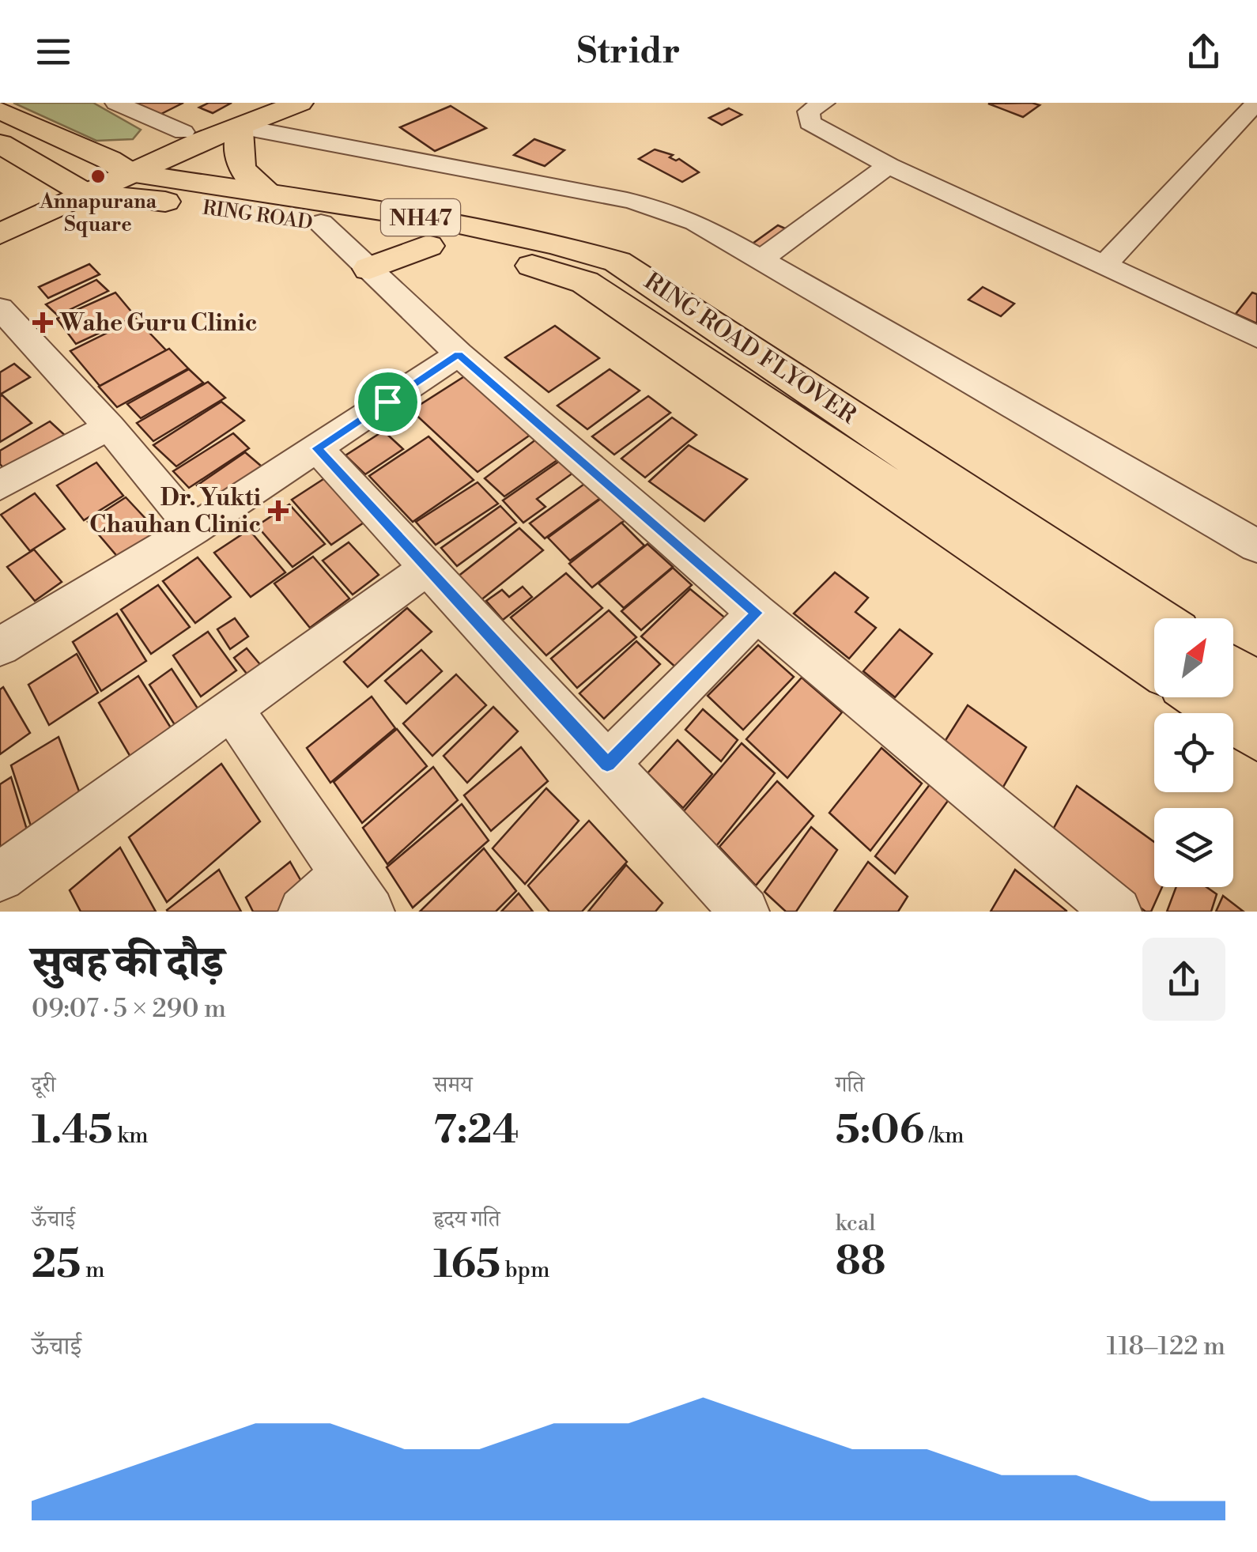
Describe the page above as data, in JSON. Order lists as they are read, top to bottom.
{
  "streets": {
    "main road": ["RING ROAD", "NH47", "RING ROAD FLYOVER"]
  },
  "crossings": [
    ["RING ROAD", "RING ROAD FLYOVER"]
  ],
  "places": {
    "other": ["Annapurana Square"],
    "health": ["Wahe Guru Clinic", "Dr. Yukti Chauhan Clinic"]
  },
  "north": "top right",
  "page": {
    "header": "Stridr",
    "heading": ["सुबह की दौड़", "09:07 · 5 × 290 m"],
    "stats": [
      ["दूरी", "1.45 km"],
      ["समय", "7:24"],
      ["गति", "5:06 /km"],
      ["ऊँचाई", "25 m"],
      ["हृदय गति", "165 bpm"],
      ["kcal", "88"]
    ],
    "chart": ["ऊँचाई", "118–122 m"]
  }
}
